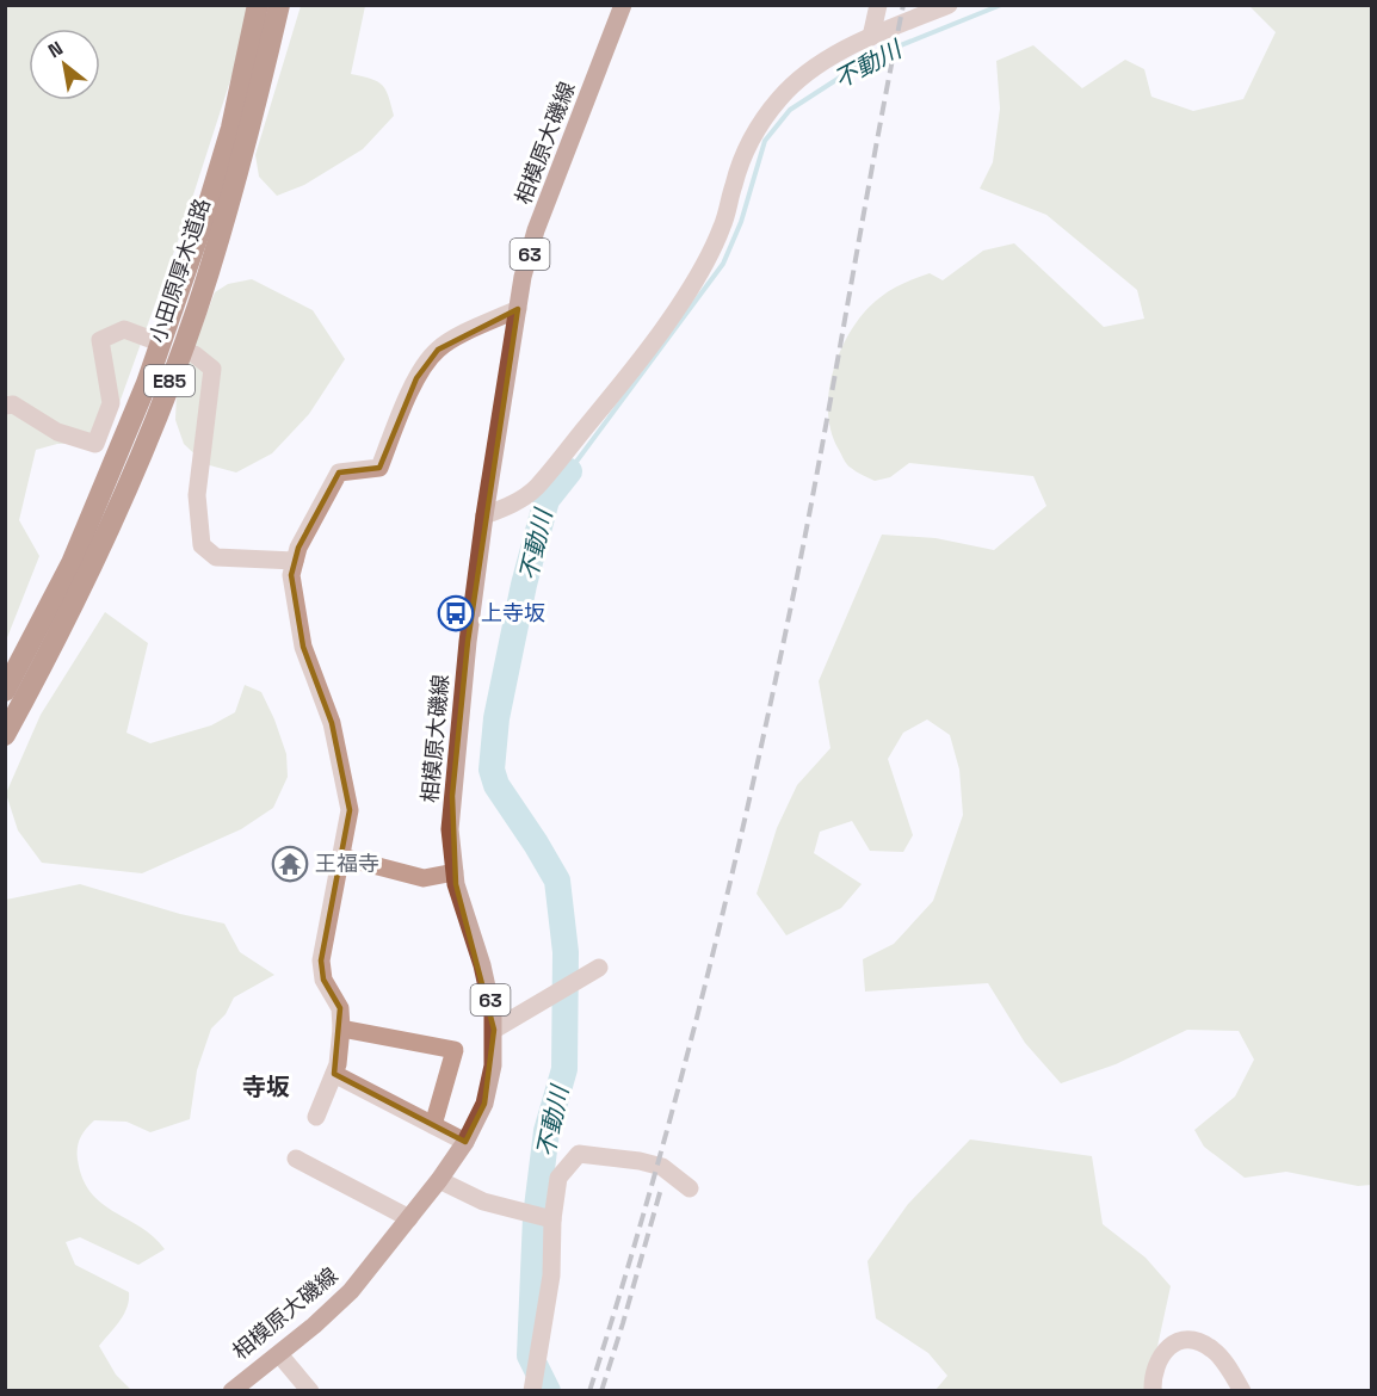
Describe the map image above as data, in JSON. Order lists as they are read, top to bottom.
{
  "streets": {
    "highway": ["小田原厚木道路", "E85"],
    "main road": ["相模原大磯線", "63"]
  },
  "districts": ["寺坂"],
  "water": ["不動川"],
  "places": {
    "bus stop": ["上寺坂"],
    "temple": ["王福寺"]
  },
  "north": "top left"
}
